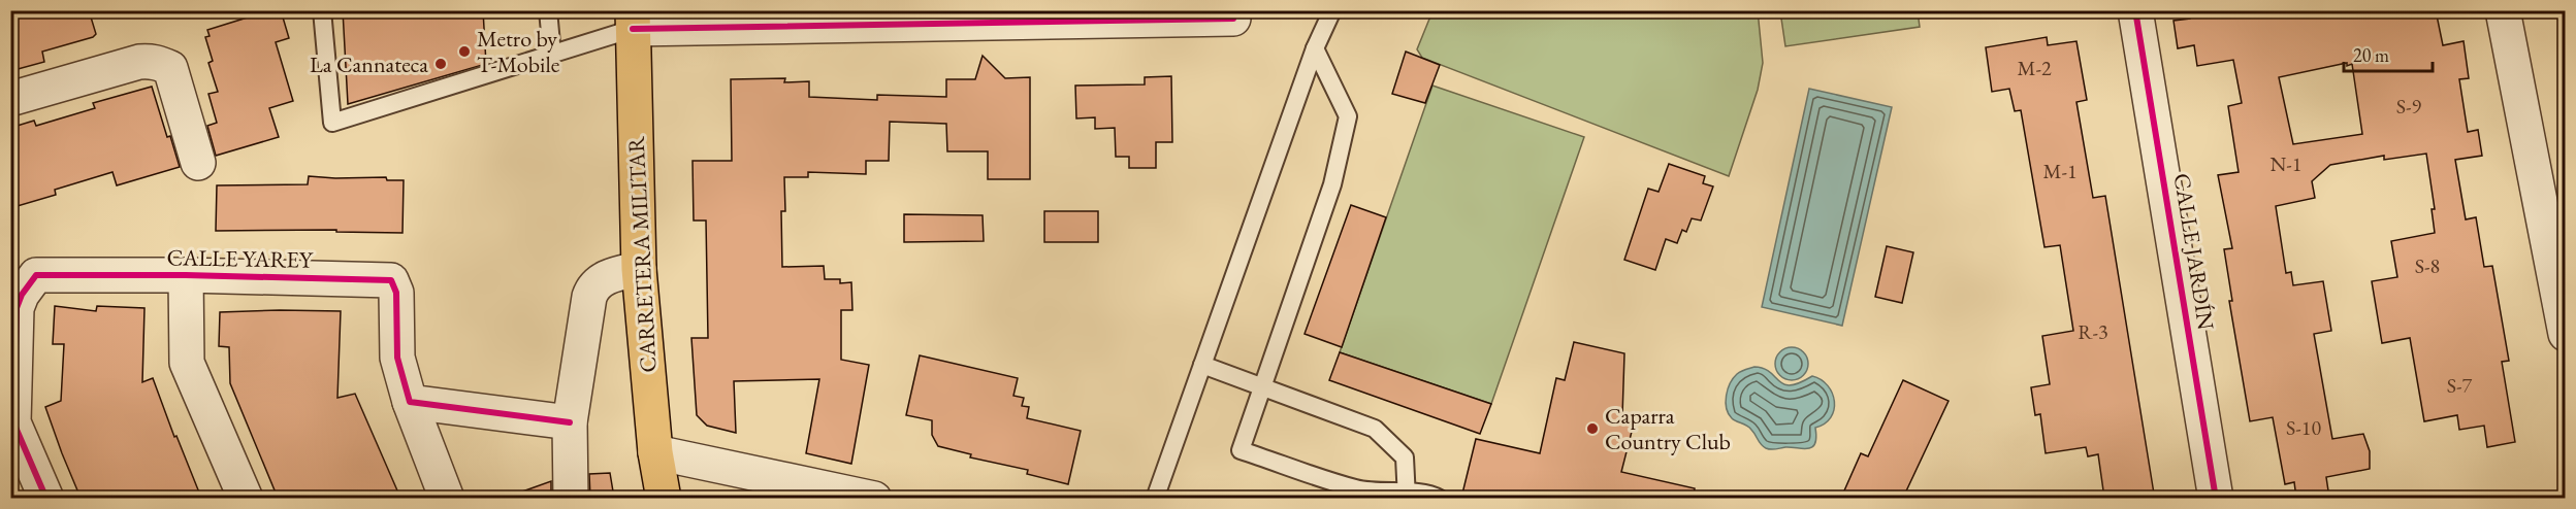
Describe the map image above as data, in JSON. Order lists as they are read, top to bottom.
{
  "streets": {
    "main road": ["CARRETERA MILITAR"],
    "street": ["CALLE JARDÍN", "CALLE YAREY"]
  },
  "places": ["Metro by T-Mobile", "La Cannateca", "Caparra Country Club"],
  "house_numbers": [
    "M-2",
    "S-9",
    "N-1",
    "M-1",
    "S-8",
    "R-3",
    "S-7",
    "S-10"
  ],
  "scale_bar": "20 m"
}
